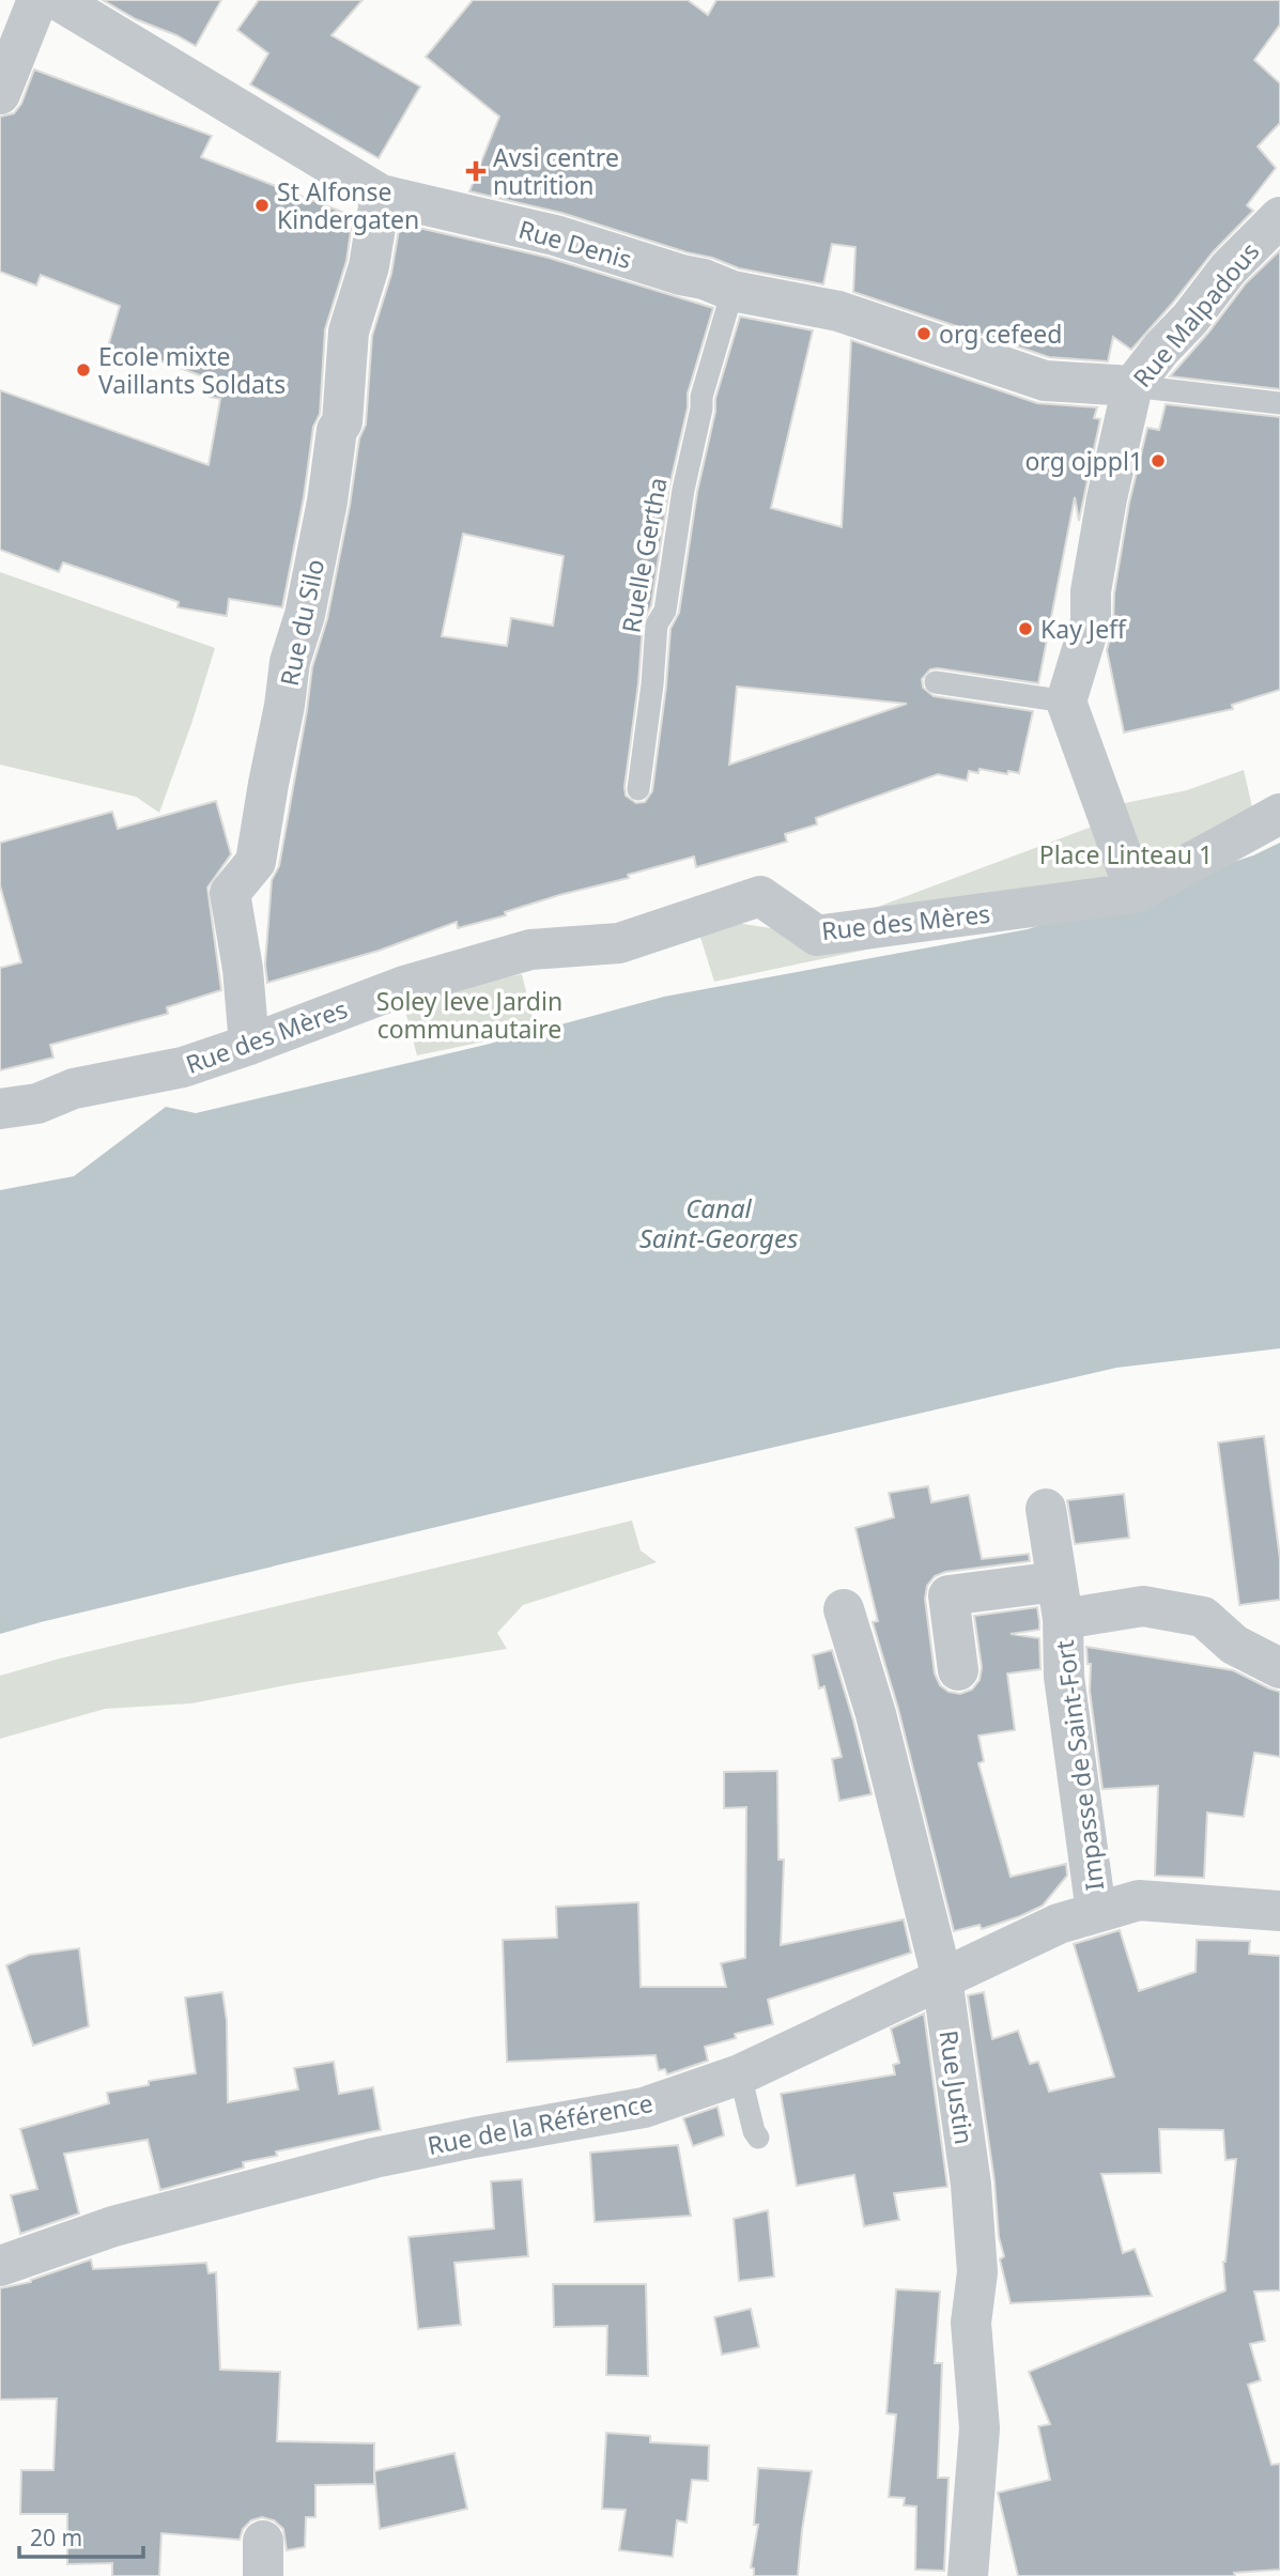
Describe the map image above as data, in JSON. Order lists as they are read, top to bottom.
{
  "streets": {
    "street": [
      "Rue Denis",
      "Rue Malpadous",
      "Rue du Silo",
      "Rue des Mères",
      "Impasse de Saint-Fort",
      "Rue Justin",
      "Rue de la Référence"
    ],
    "lane": ["Ruelle Gertha"]
  },
  "crossings": [
    ["Rue Denis", "Rue Malpadous"],
    ["Rue Denis", "Ruelle Gertha"],
    ["Rue Denis", "Rue du Silo"],
    ["Rue du Silo", "Rue des Mères"],
    ["Impasse de Saint-Fort", "Rue de la Référence"],
    ["Rue Justin", "Rue de la Référence"]
  ],
  "water": ["Canal Saint-Georges"],
  "parks": ["Place Linteau 1", "Soley leve Jardin communautaire"],
  "places": {
    "health": ["Avsi centre nutrition"],
    "other": [
      "St Alfonse Kindergaten",
      "org cefeed",
      "Ecole mixte Vaillants Soldats",
      "org ojppl1",
      "Kay Jeff"
    ]
  },
  "scale_bar": "20 m"
}
